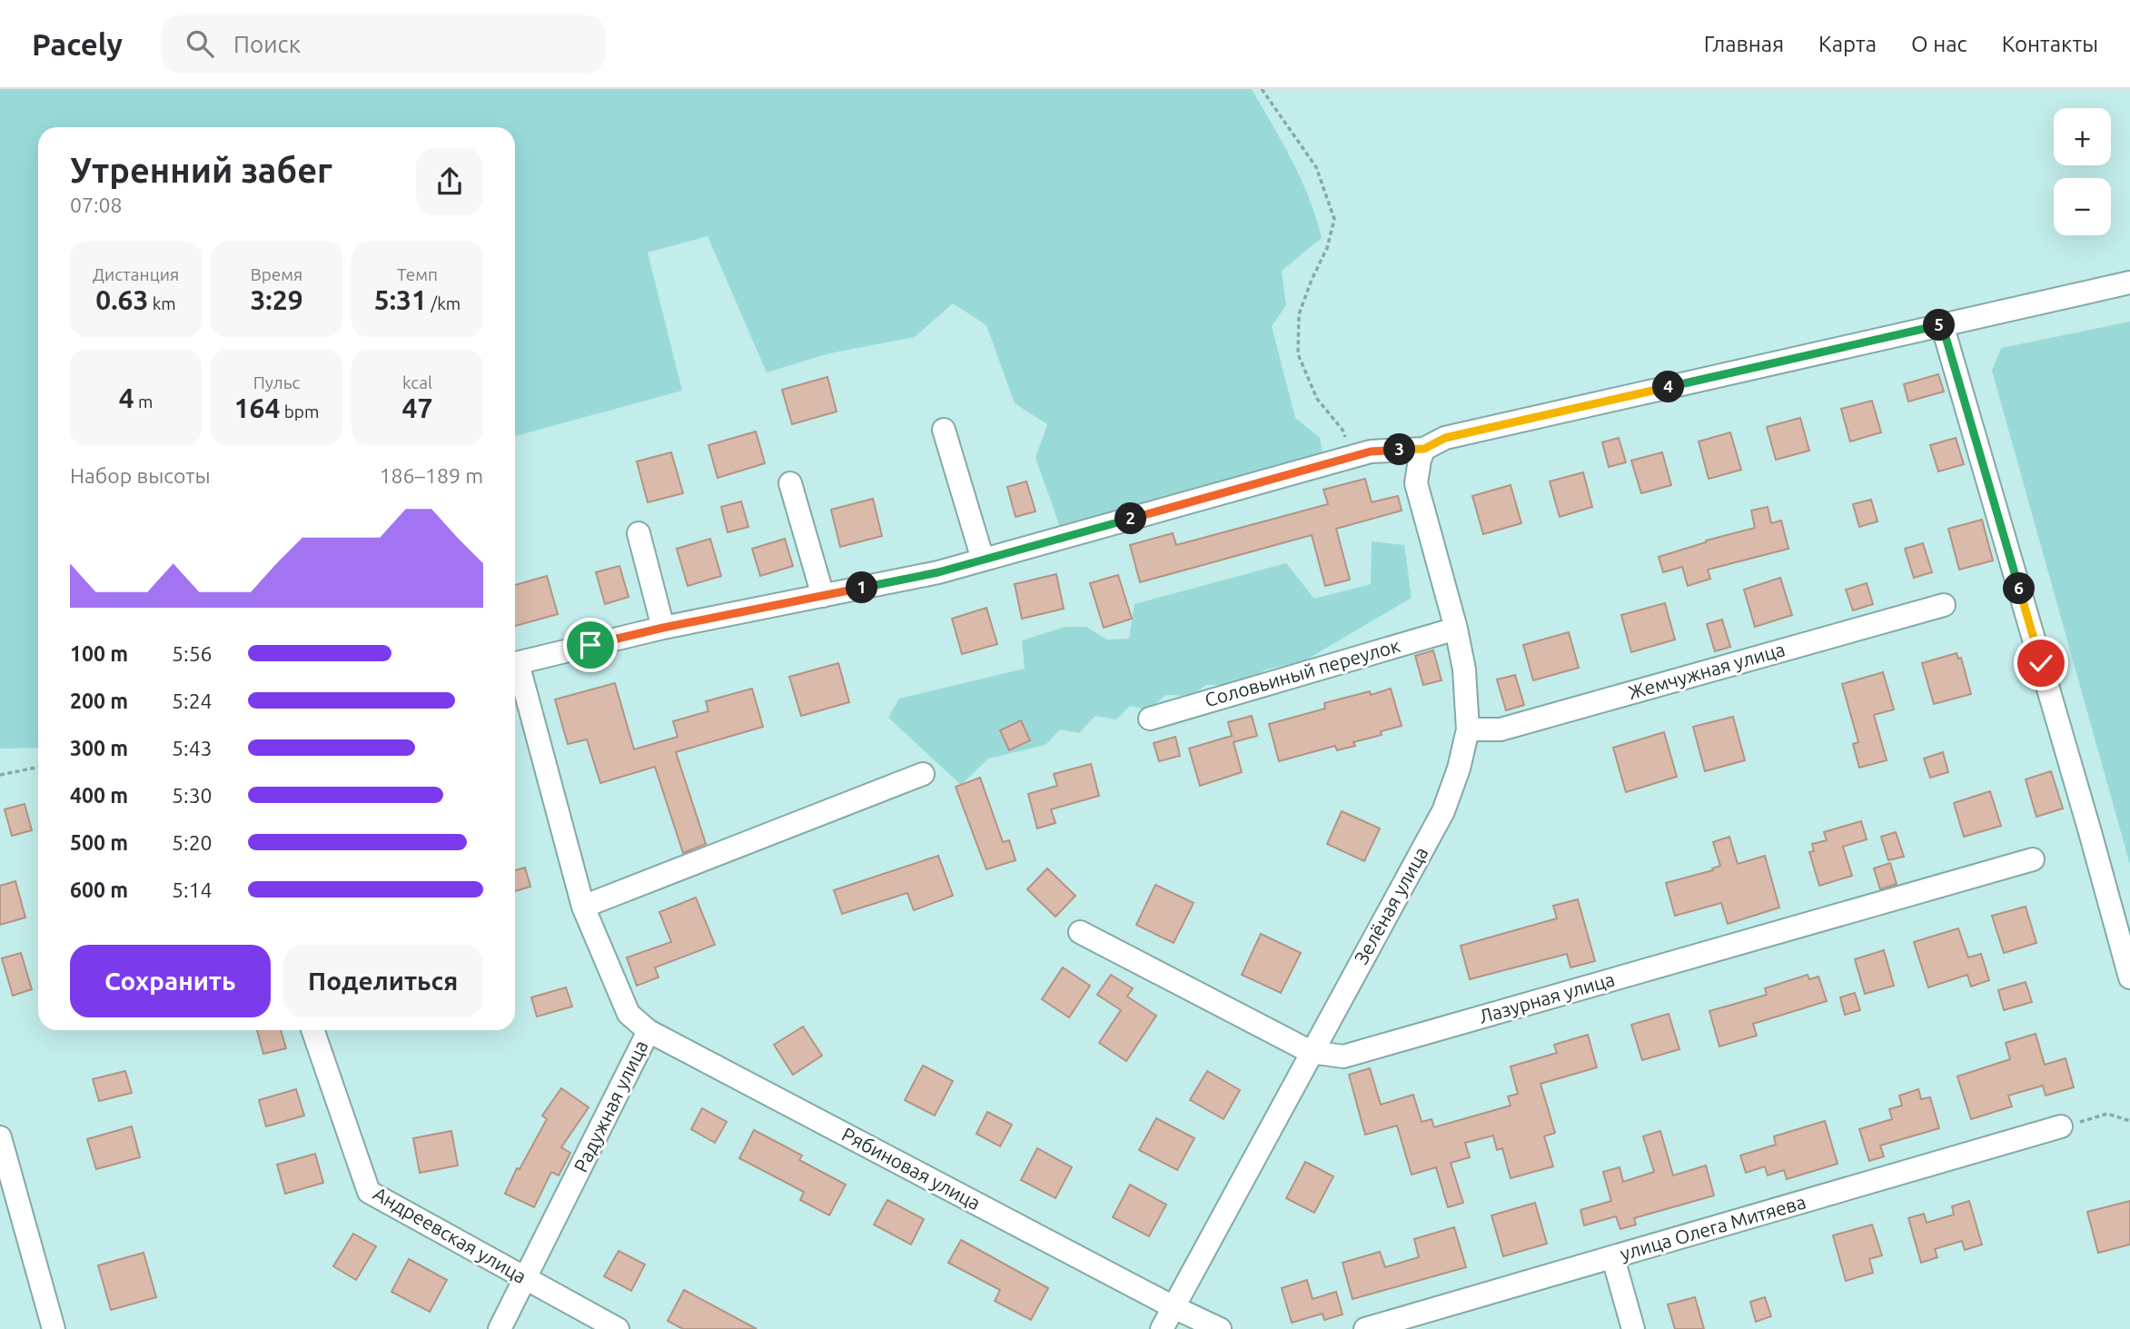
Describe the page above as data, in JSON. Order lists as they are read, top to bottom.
{
  "streets": {
    "street": [
      "Жемчужная улица",
      "Соловьиный переулок",
      "Зелёная улица",
      "Лазурная улица",
      "Радужная улица",
      "Рябиновая улица",
      "улица Олега Митяева",
      "Андреевская улица"
    ]
  },
  "crossings": [
    ["Жемчужная улица", "Зелёная улица"],
    ["Соловьиный переулок", "Зелёная улица"],
    ["Зелёная улица", "Лазурная улица"],
    ["Зелёная улица", "Рябиновая улица"],
    ["Радужная улица", "Рябиновая улица"],
    ["Радужная улица", "Андреевская улица"]
  ],
  "page": {
    "header": "Pacely",
    "search": "Поиск",
    "nav": [
      "Главная",
      "Карта",
      "О нас",
      "Контакты"
    ],
    "map_buttons": ["+", "−"],
    "heading": ["Утренний забег", "07:08"],
    "stats": [
      ["Дистанция", "0.63 km"],
      ["Время", "3:29"],
      ["Темп", "5:31 /km"],
      ["4 m"],
      ["Пульс", "164 bpm"],
      ["kcal", "47"]
    ],
    "pins": [
      "5",
      "4",
      "3",
      "2",
      "1",
      "6"
    ],
    "chart": ["Набор высоты", "186–189 m"],
    "list": [
      {
        "name": "100 m",
        "note": "5:56"
      },
      {
        "name": "200 m",
        "note": "5:24"
      },
      {
        "name": "300 m",
        "note": "5:43"
      },
      {
        "name": "400 m",
        "note": "5:30"
      },
      {
        "name": "500 m",
        "note": "5:20"
      },
      {
        "name": "600 m",
        "note": "5:14"
      }
    ],
    "buttons": ["Сохранить", "Поделиться"]
  }
}
